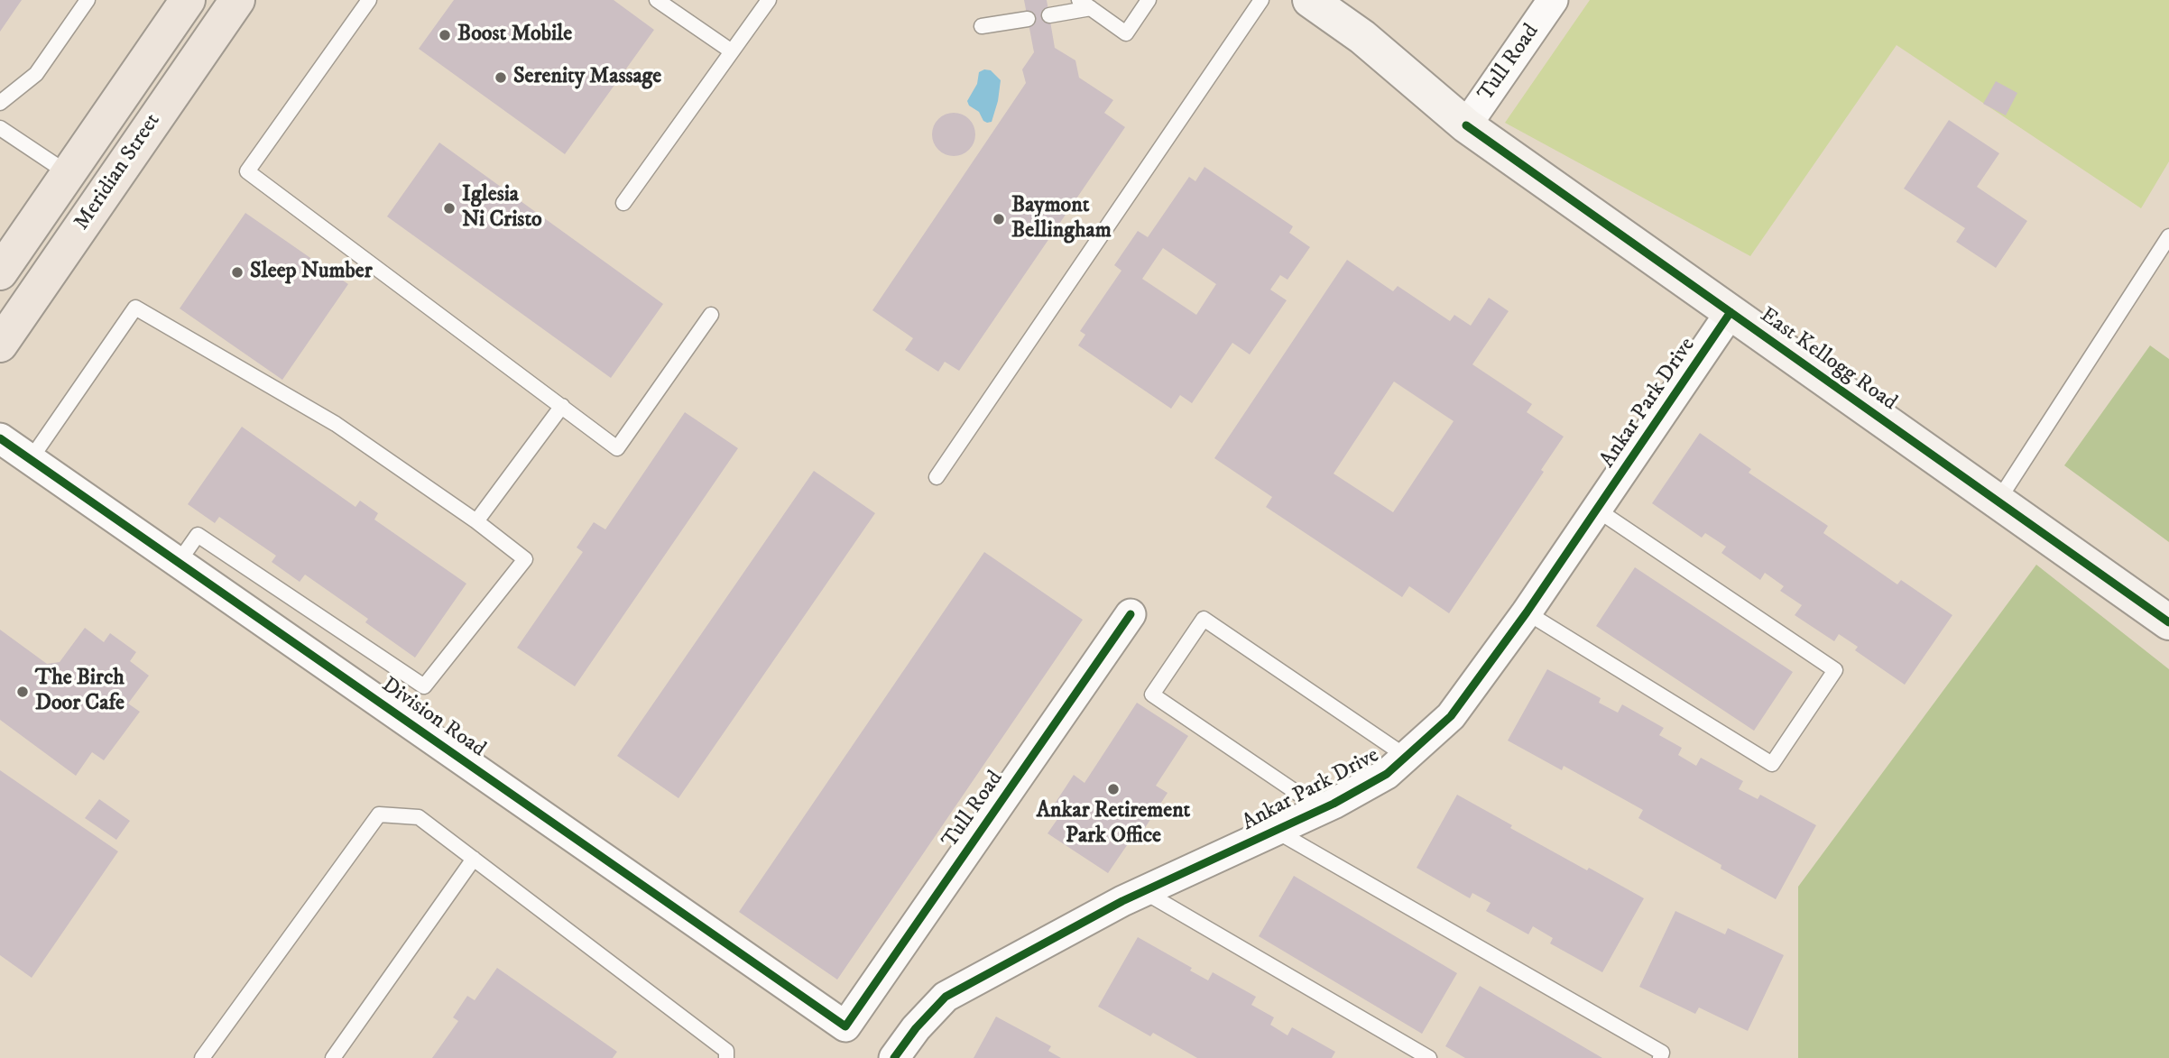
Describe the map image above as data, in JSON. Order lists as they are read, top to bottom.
{
  "streets": {
    "highway": ["Meridian Street"],
    "street": [
      "Tull Road",
      "East Kellogg Road",
      "Ankar Park Drive",
      "Division Road"
    ]
  },
  "crossings": [
    ["Tull Road", "East Kellogg Road"],
    ["Tull Road", "Division Road"],
    ["East Kellogg Road", "Ankar Park Drive"]
  ],
  "places": [
    "Boost Mobile",
    "Serenity Massage",
    "Iglesia Ni Cristo",
    "Baymont Bellingham",
    "Sleep Number",
    "The Birch Door Cafe",
    "Ankar Retirement Park Office"
  ]
}
